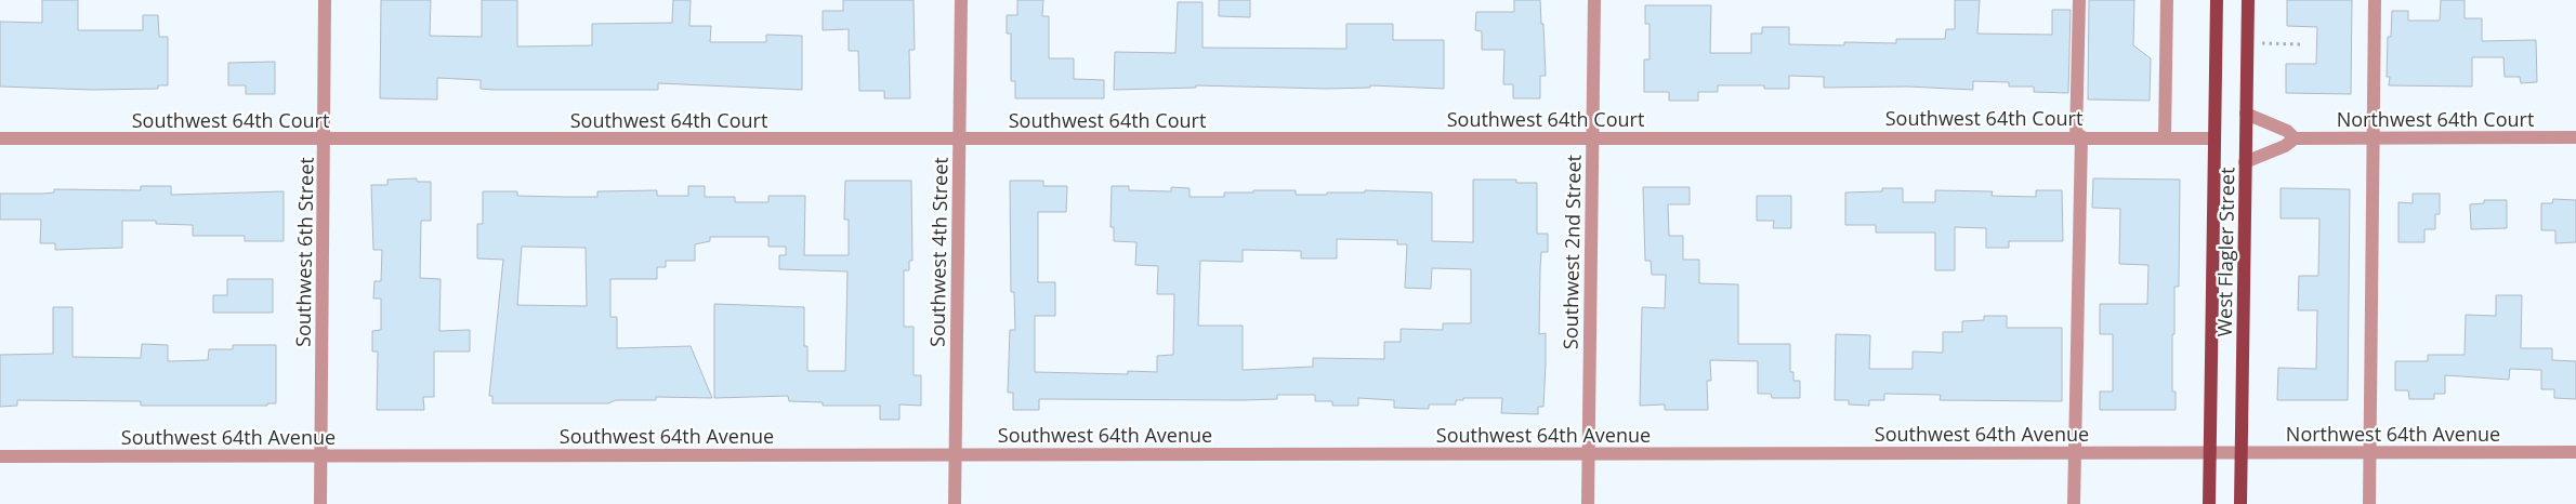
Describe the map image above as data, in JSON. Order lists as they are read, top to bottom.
{
  "streets": {
    "main road": ["West Flagler Street"],
    "street": [
      "Southwest 64th Court",
      "Northwest 64th Court",
      "Southwest 6th Street",
      "Southwest 4th Street",
      "Southwest 2nd Street",
      "Southwest 64th Avenue",
      "Northwest 64th Avenue"
    ]
  },
  "crossings": [
    ["Southwest 64th Court", "Southwest 6th Street"],
    ["Southwest 64th Court", "Southwest 4th Street"],
    ["Southwest 64th Court", "Southwest 2nd Street"],
    ["Southwest 64th Court", "West Flagler Street"],
    ["Northwest 64th Court", "West Flagler Street"],
    ["Southwest 6th Street", "Southwest 64th Avenue"],
    ["Southwest 4th Street", "Southwest 64th Avenue"],
    ["Southwest 2nd Street", "Southwest 64th Avenue"],
    ["West Flagler Street", "Southwest 64th Avenue"],
    ["West Flagler Street", "Northwest 64th Avenue"],
    ["Southwest 64th Avenue", "Northwest 64th Avenue"]
  ]
}
